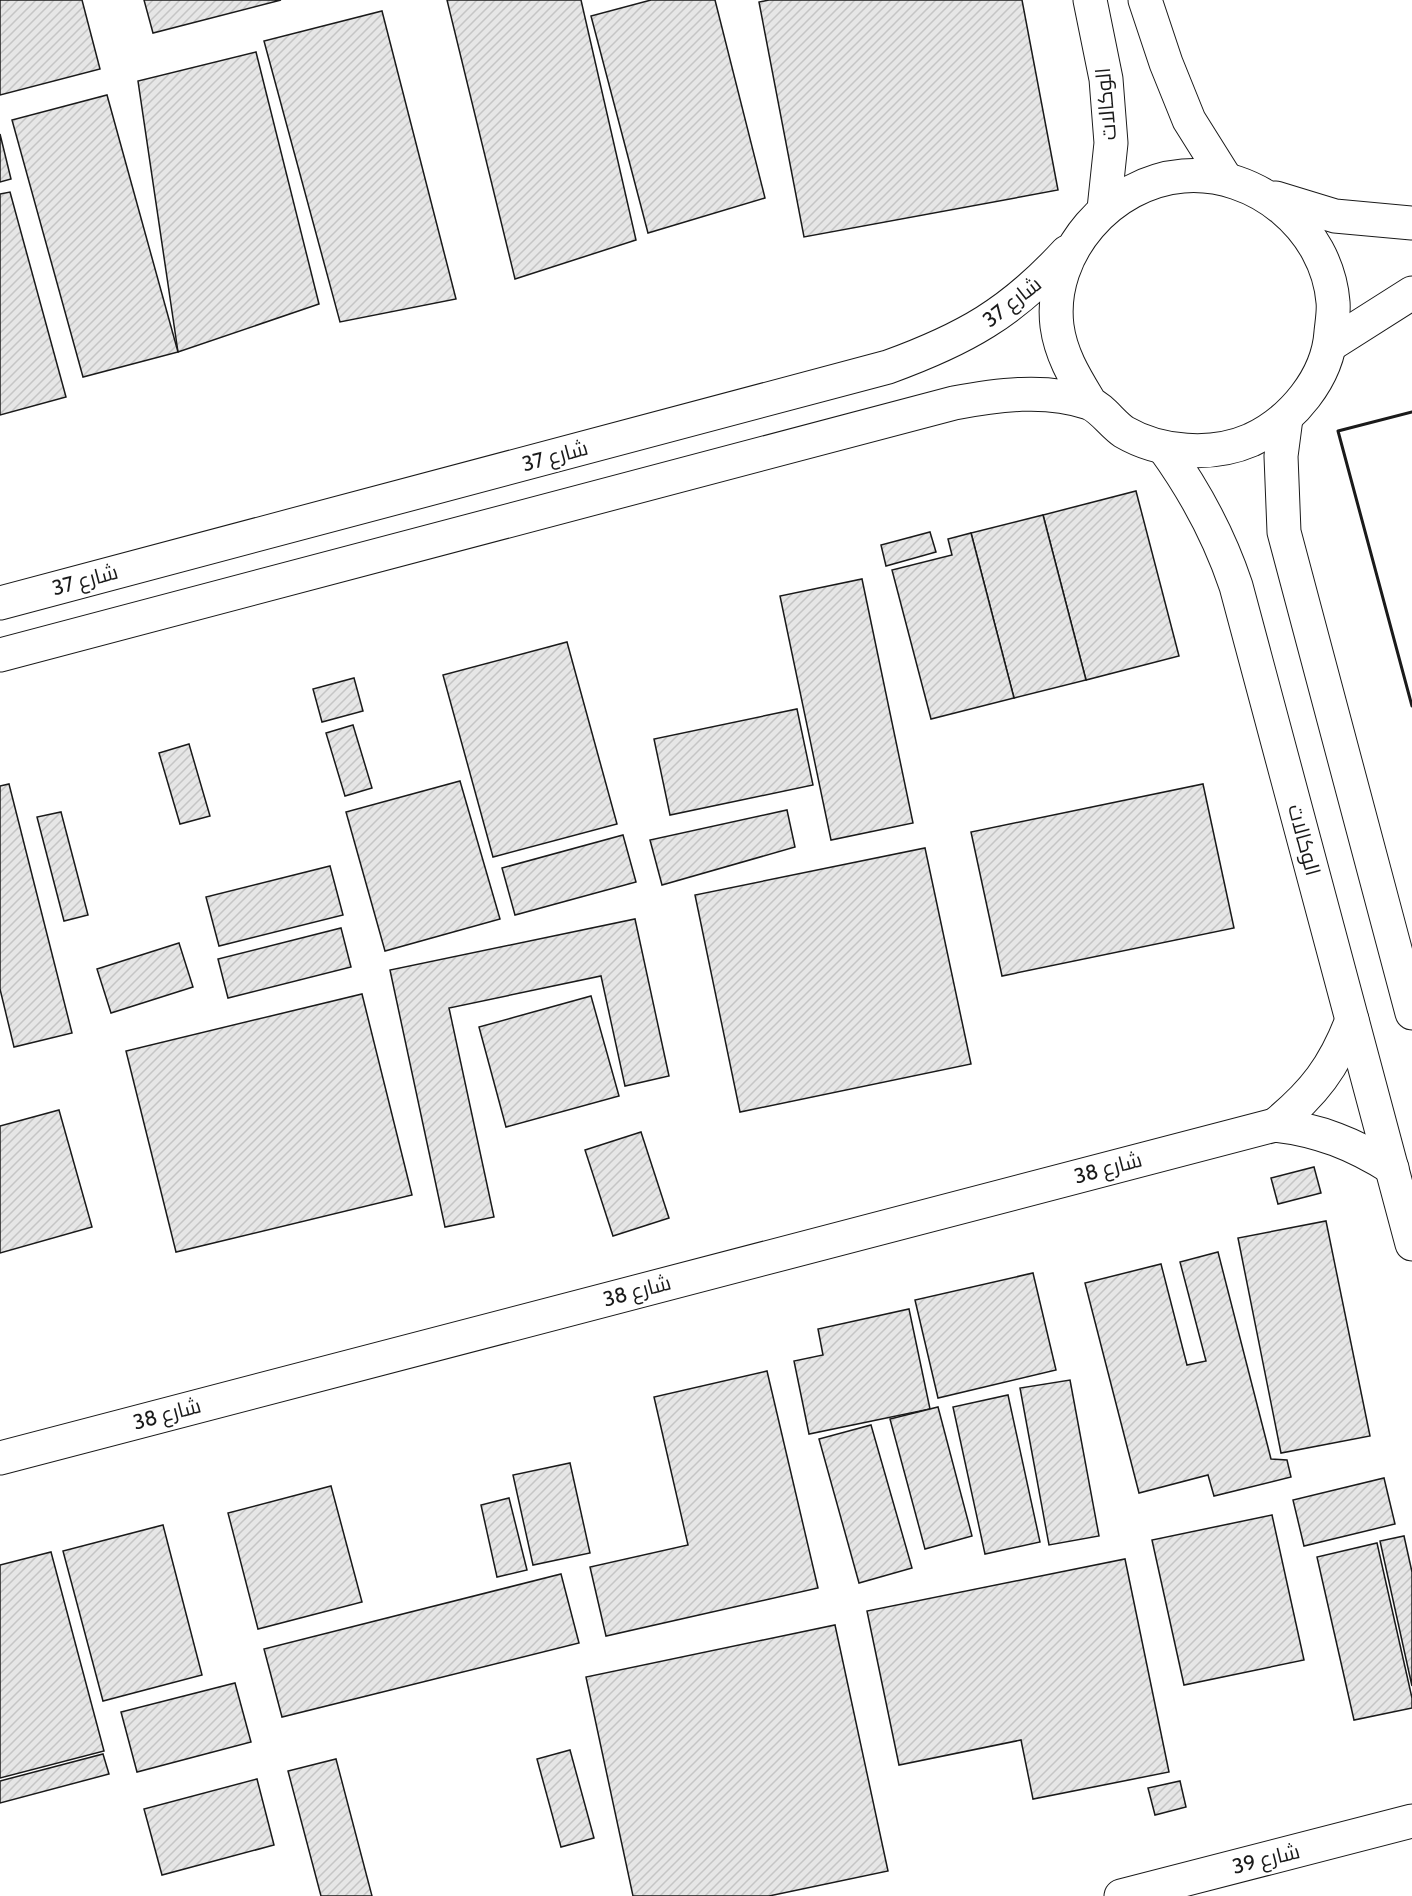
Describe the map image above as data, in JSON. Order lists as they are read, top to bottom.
{
  "streets": {
    "street": [
      "الوكالات",
      "شارع 37",
      "شارع 38",
      "شارع 39"
    ]
  },
  "crossings": [
    ["الوكالات", "شارع 37"],
    ["الوكالات", "شارع 38"]
  ]
}
